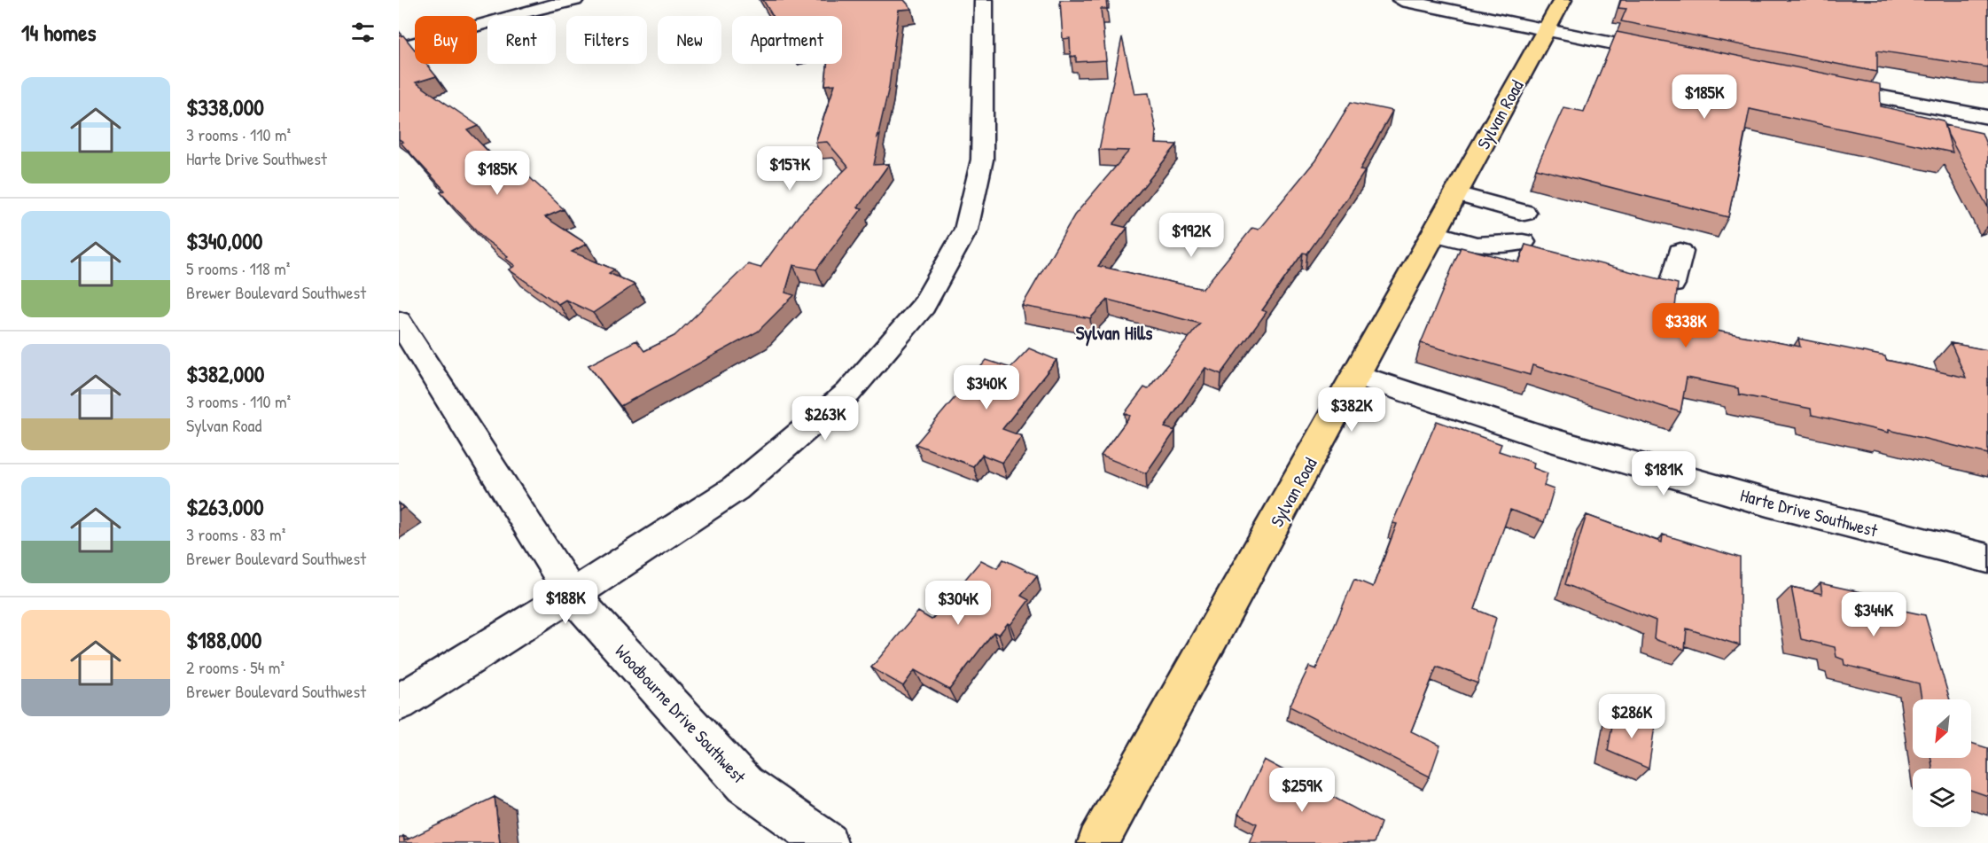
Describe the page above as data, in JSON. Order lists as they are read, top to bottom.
{
  "streets": {
    "main road": ["Sylvan Road"],
    "street": ["Harte Drive Southwest", "Woodbourne Drive Southwest"]
  },
  "crossings": [
    ["Sylvan Road", "Harte Drive Southwest"]
  ],
  "districts": ["Sylvan Hills"],
  "north": "bottom left",
  "page": {
    "heading": "14 homes",
    "chip": [
      "Buy",
      "Rent",
      "Filters",
      "New",
      "Apartment"
    ],
    "list": [
      {
        "name": "$338,000",
        "note": "3 rooms · 110 m² · Harte Drive Southwest"
      },
      {
        "name": "$340,000",
        "note": "5 rooms · 118 m² · Brewer Boulevard Southwest"
      },
      {
        "name": "$382,000",
        "note": "3 rooms · 110 m² · Sylvan Road"
      },
      {
        "name": "$263,000",
        "note": "3 rooms · 83 m² · Brewer Boulevard Southwest"
      },
      {
        "name": "$188,000",
        "note": "2 rooms · 54 m² · Brewer Boulevard Southwest"
      }
    ],
    "price": [
      "$185K",
      "$157K",
      "$185K",
      "$192K",
      "$338K",
      "$340K",
      "$382K",
      "$263K",
      "$181K",
      "$188K",
      "$304K",
      "$344K",
      "$286K",
      "$259K"
    ]
  }
}
